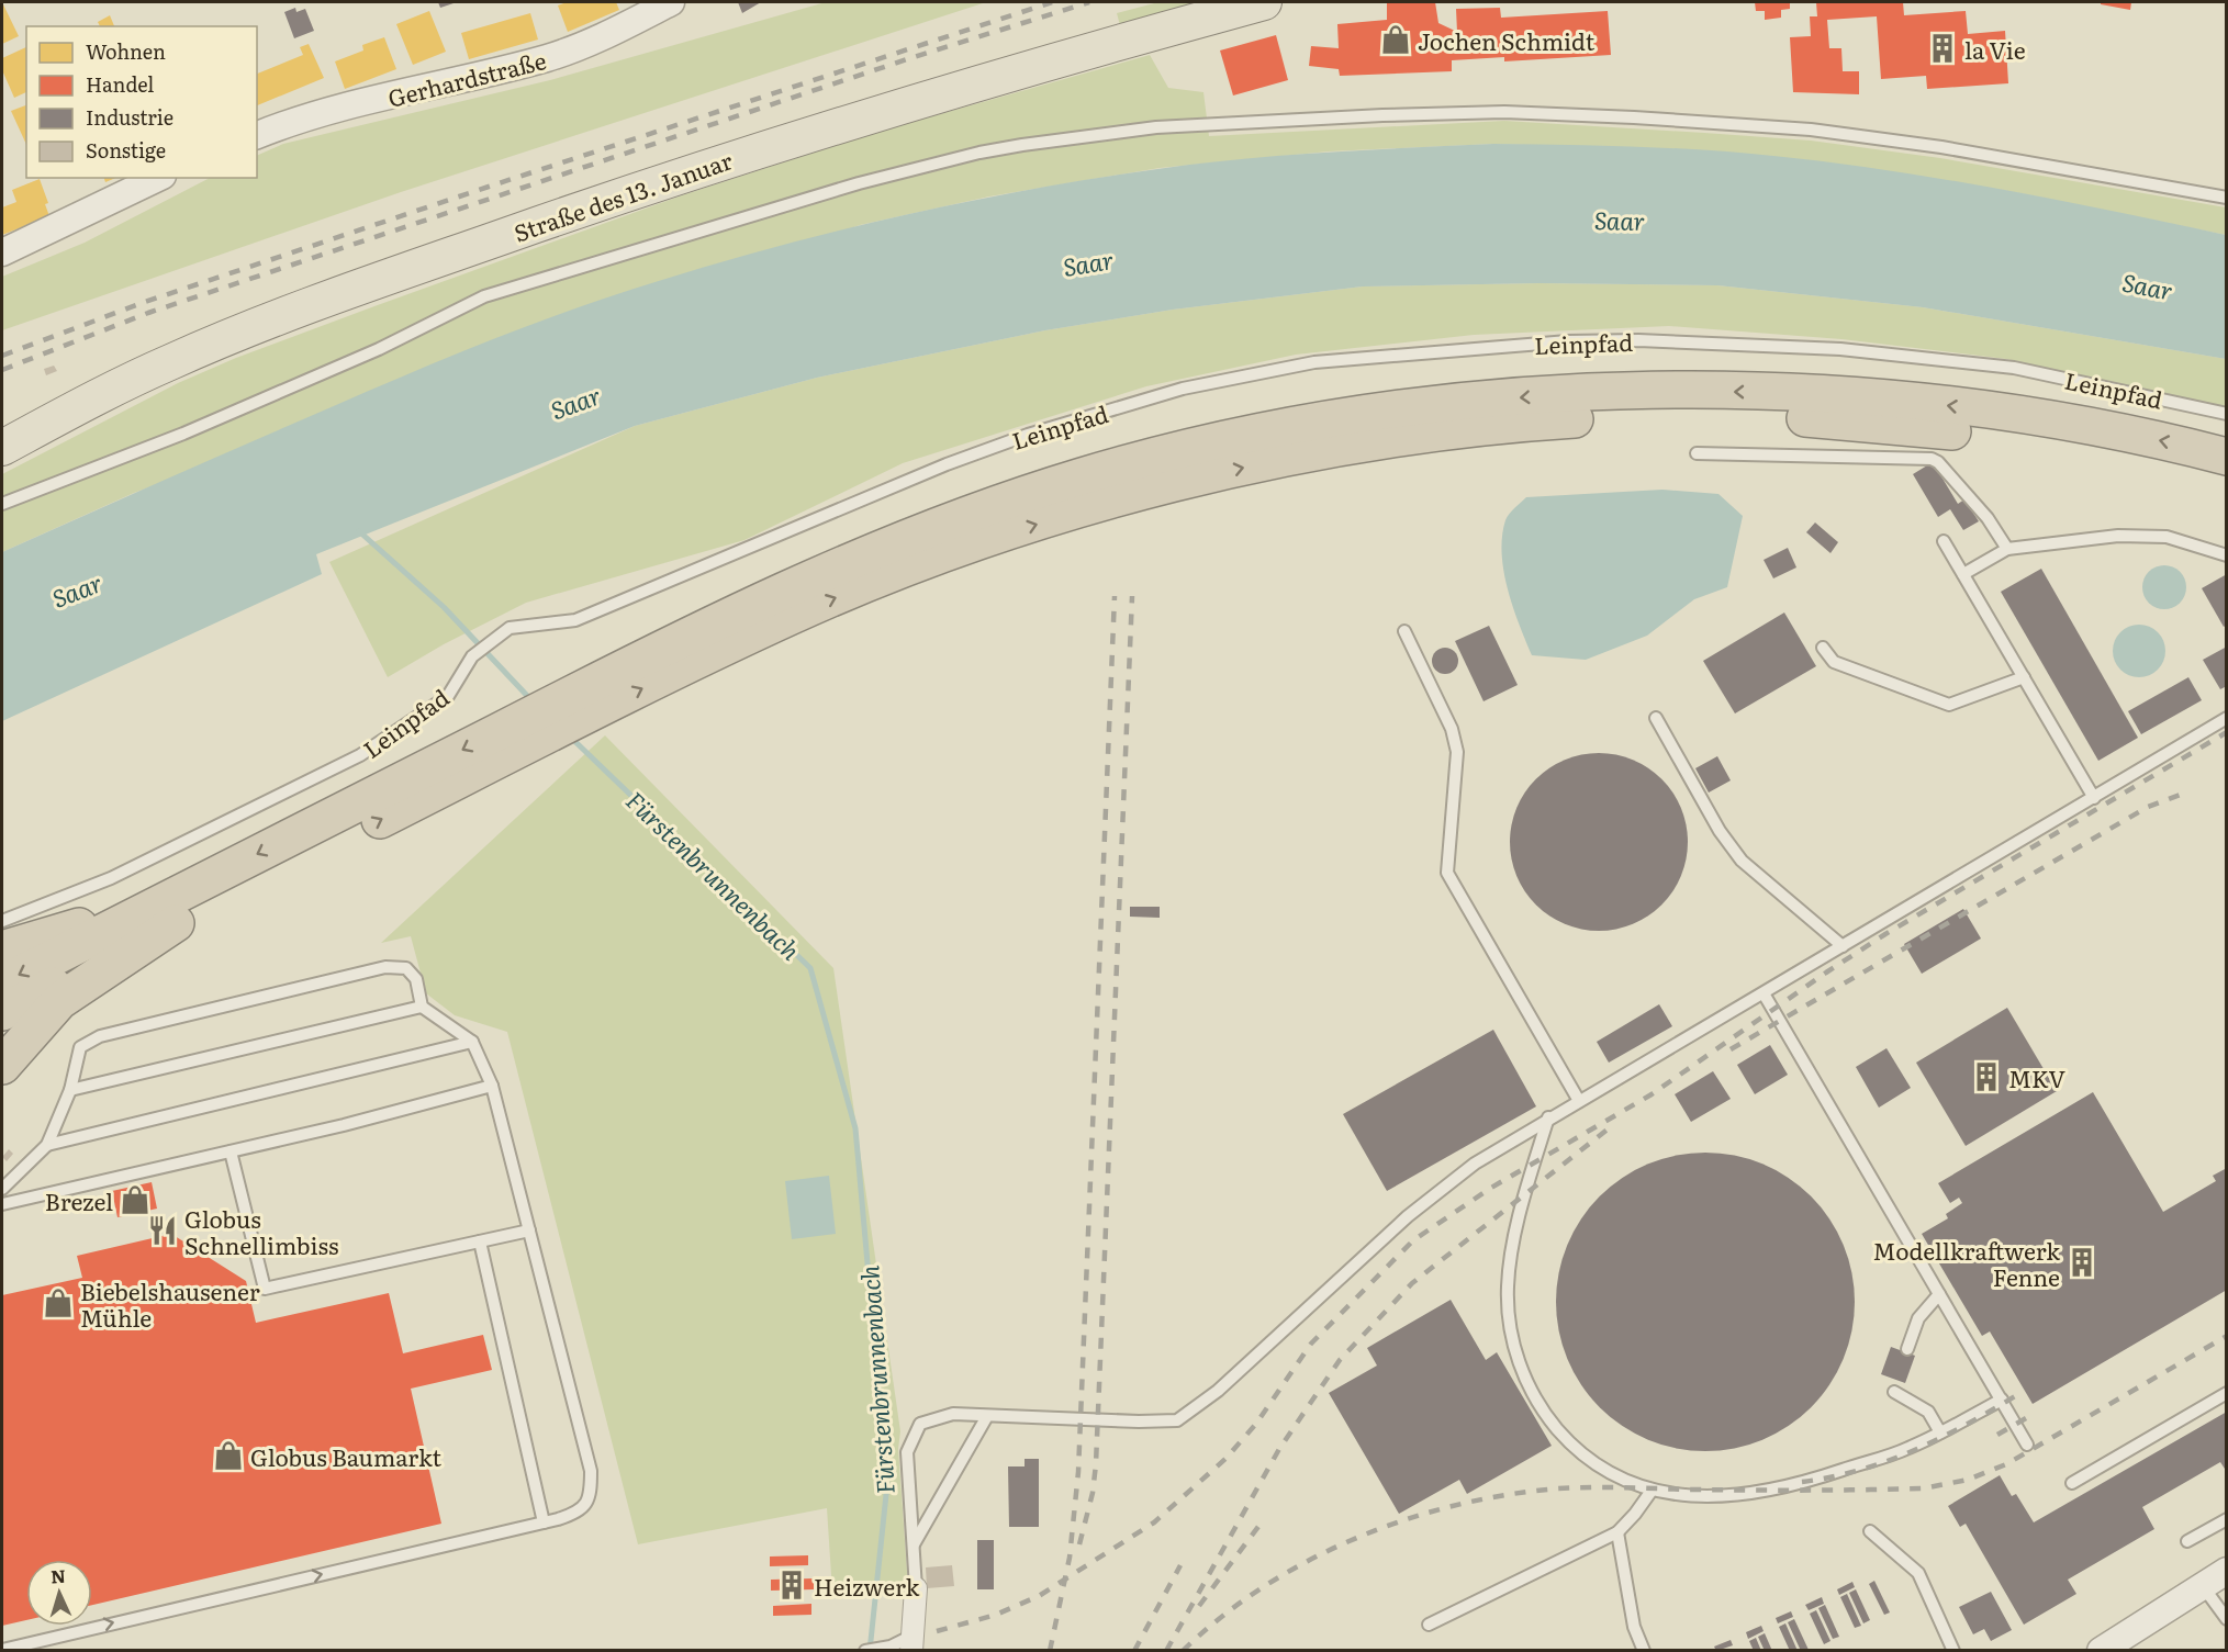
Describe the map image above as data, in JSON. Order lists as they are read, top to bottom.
{
  "streets": {
    "main road": ["Straße des 13. Januar"],
    "street": ["Gerhardstraße"],
    "lane": ["Leinpfad"]
  },
  "water": ["Saar", "Fürstenbrunnenbach"],
  "places": {
    "shop": [
      "Jochen Schmidt",
      "Brezel",
      "Biebelshausener Mühle",
      "Globus Baumarkt"
    ],
    "building": [
      "la Vie",
      "MKV",
      "Modellkraftwerk Fenne",
      "Heizwerk"
    ],
    "restaurant": ["Globus Schnellimbiss"]
  },
  "legend": [
    "Wohnen",
    "Handel",
    "Industrie",
    "Sonstige"
  ],
  "north": "top"
}
